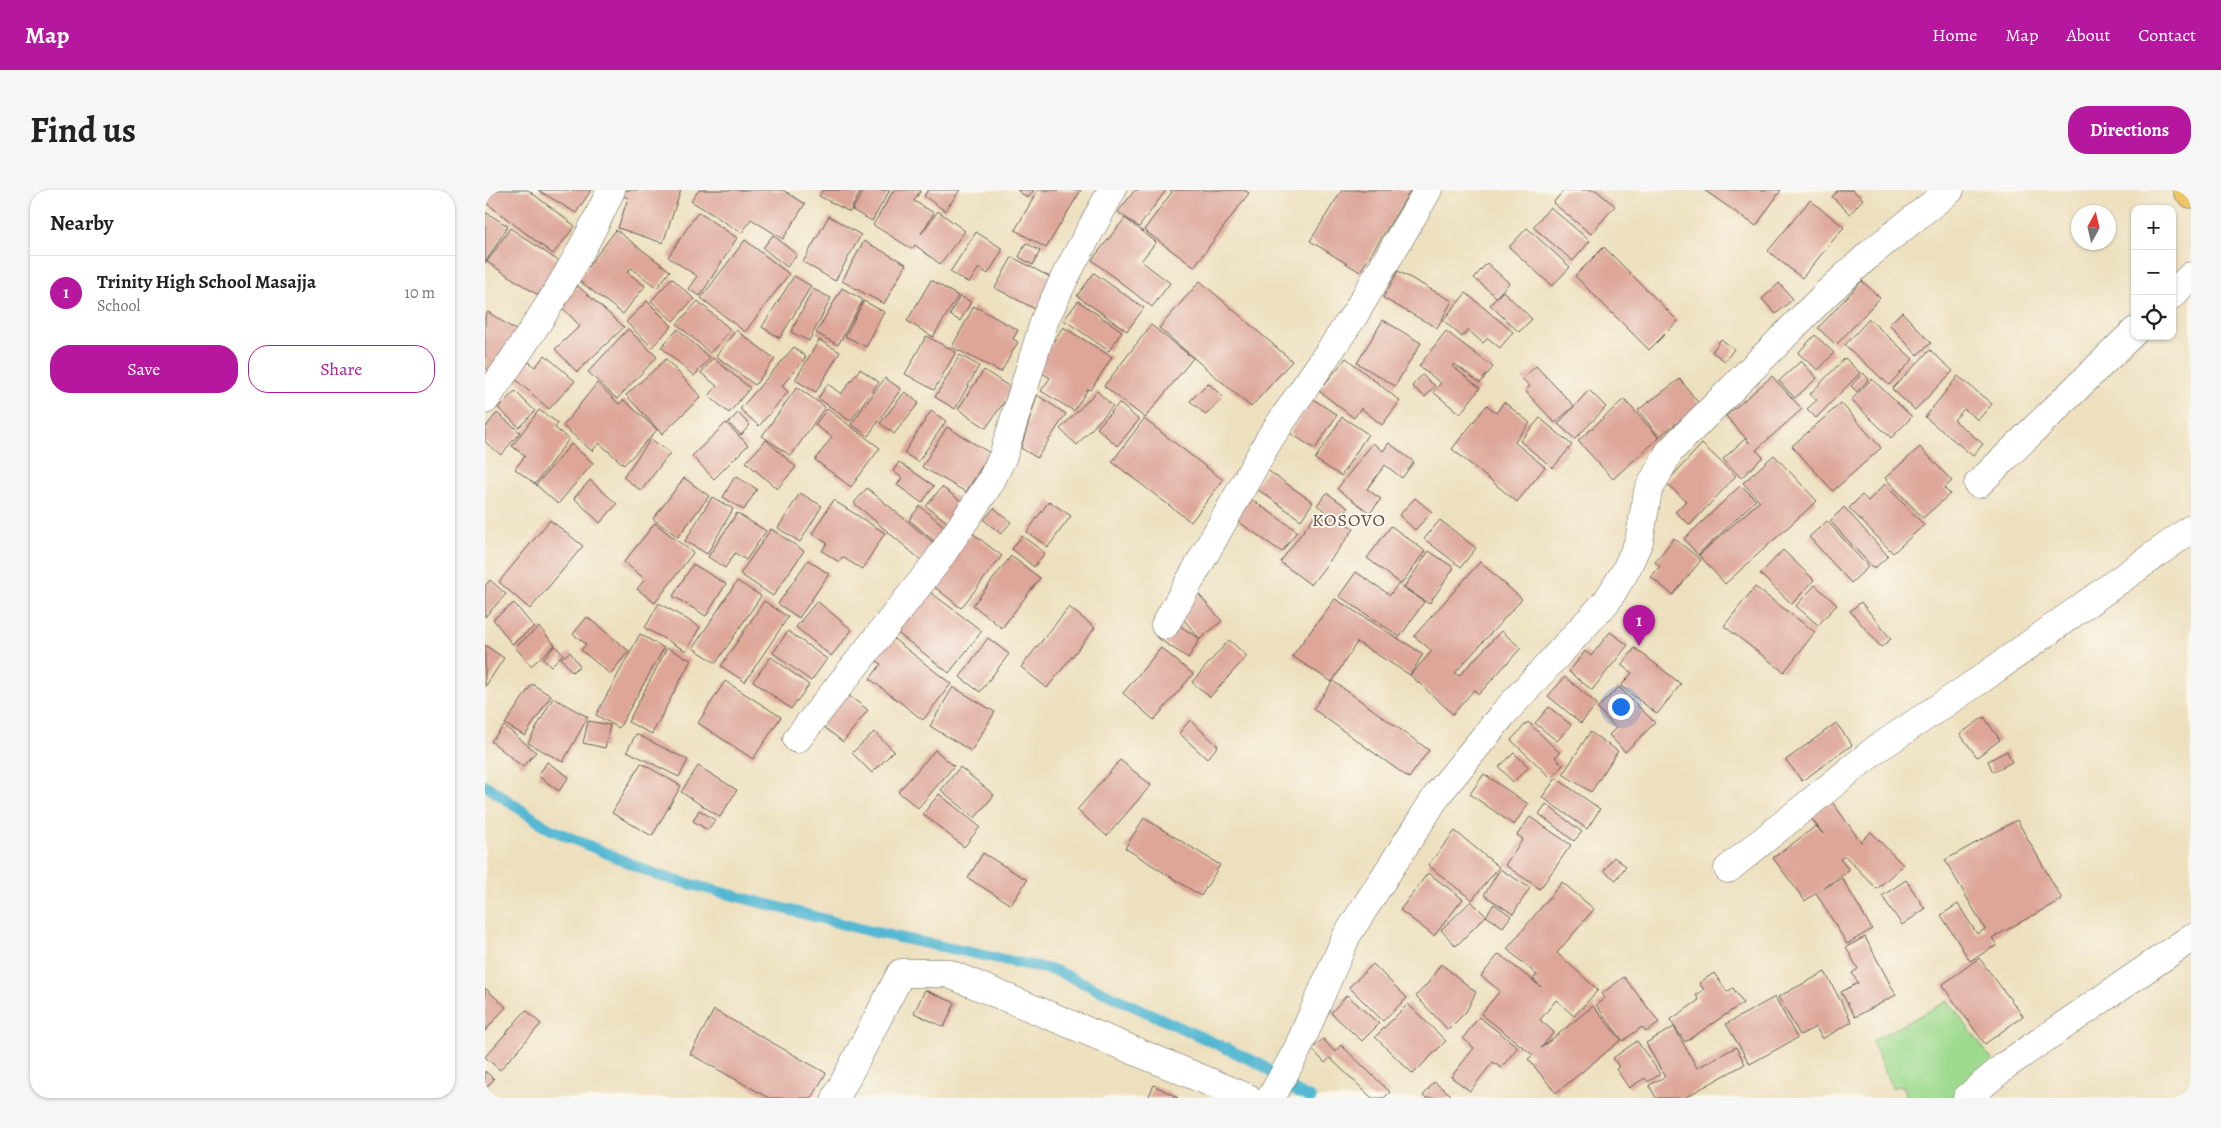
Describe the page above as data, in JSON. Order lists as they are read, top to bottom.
{
  "districts": ["KOSOVO"],
  "north": "top",
  "page": {
    "header": "Map",
    "nav": [
      "Home",
      "Map",
      "About",
      "Contact"
    ],
    "title": "Find us",
    "buttons": [
      "Directions",
      ["Save", "Share"]
    ],
    "heading": "Nearby",
    "map_buttons": ["+", "−"],
    "list": [
      {
        "mark": "1",
        "name": "Trinity High School Masajja",
        "note": "School",
        "value": "10 m"
      }
    ],
    "pins": "1"
  }
}
